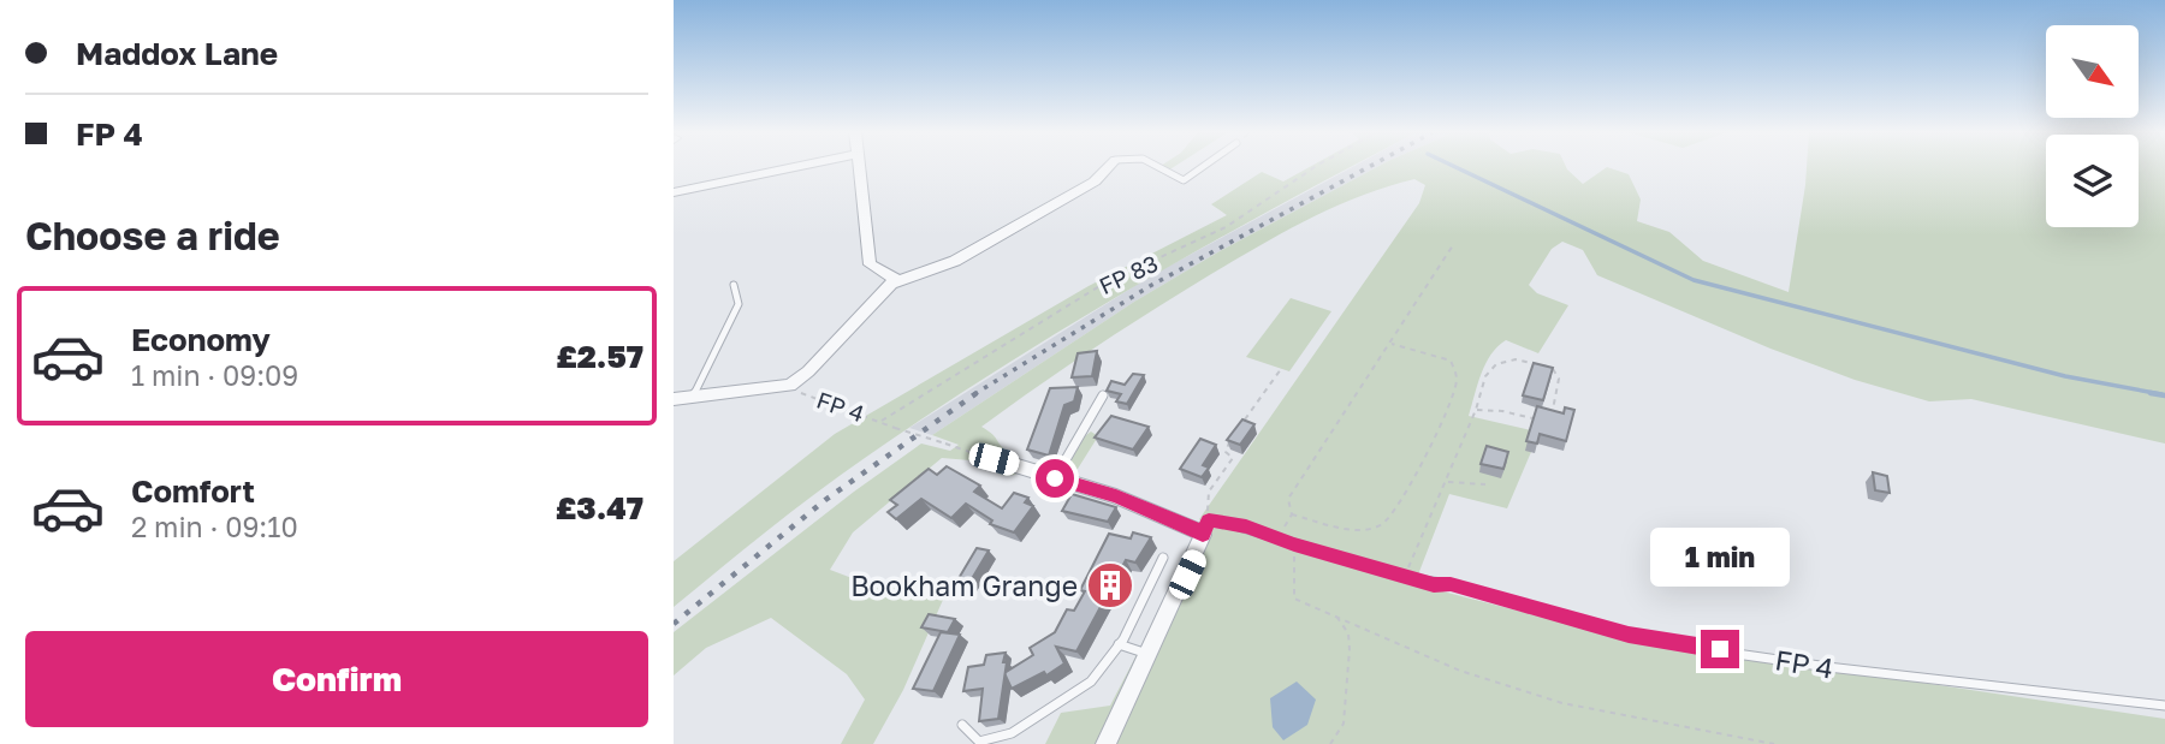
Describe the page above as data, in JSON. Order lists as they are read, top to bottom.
{
  "streets": {
    "lane": ["FP 4"],
    "path": ["FP 83"]
  },
  "crossings": [
    ["FP 83", "FP 4"]
  ],
  "places": {
    "building": ["Bookham Grange"]
  },
  "north": "bottom right",
  "page": {
    "banner": ["Maddox Lane", "FP 4"],
    "heading": "Choose a ride",
    "list": [
      {
        "name": "Economy",
        "note": "1 min · 09:09",
        "value": "£2.57"
      },
      {
        "name": "Comfort",
        "note": "2 min · 09:10",
        "value": "£3.47"
      }
    ],
    "bubble": "1 min",
    "buttons": "Confirm"
  }
}
